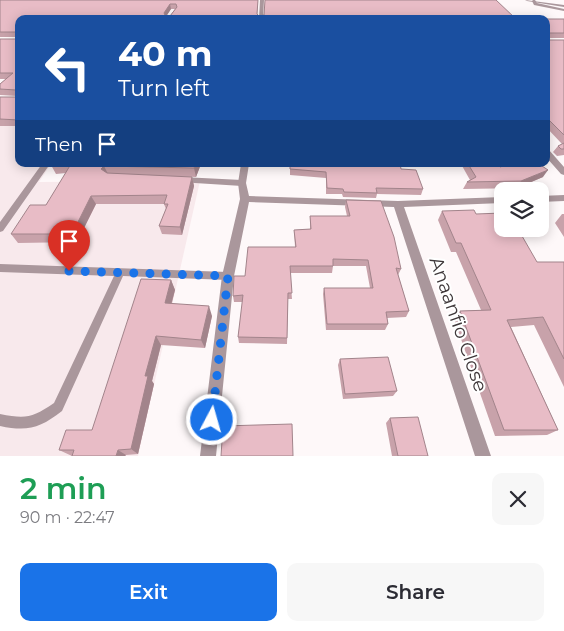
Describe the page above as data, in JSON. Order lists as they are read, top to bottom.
{
  "streets": {
    "street": ["Anaanfio Close"]
  },
  "page": {
    "turn": ["40 m", "Turn left"],
    "then": "Then",
    "heading": ["2 min", "90 m · 22:47"],
    "buttons": ["Exit", "Share"]
  }
}
